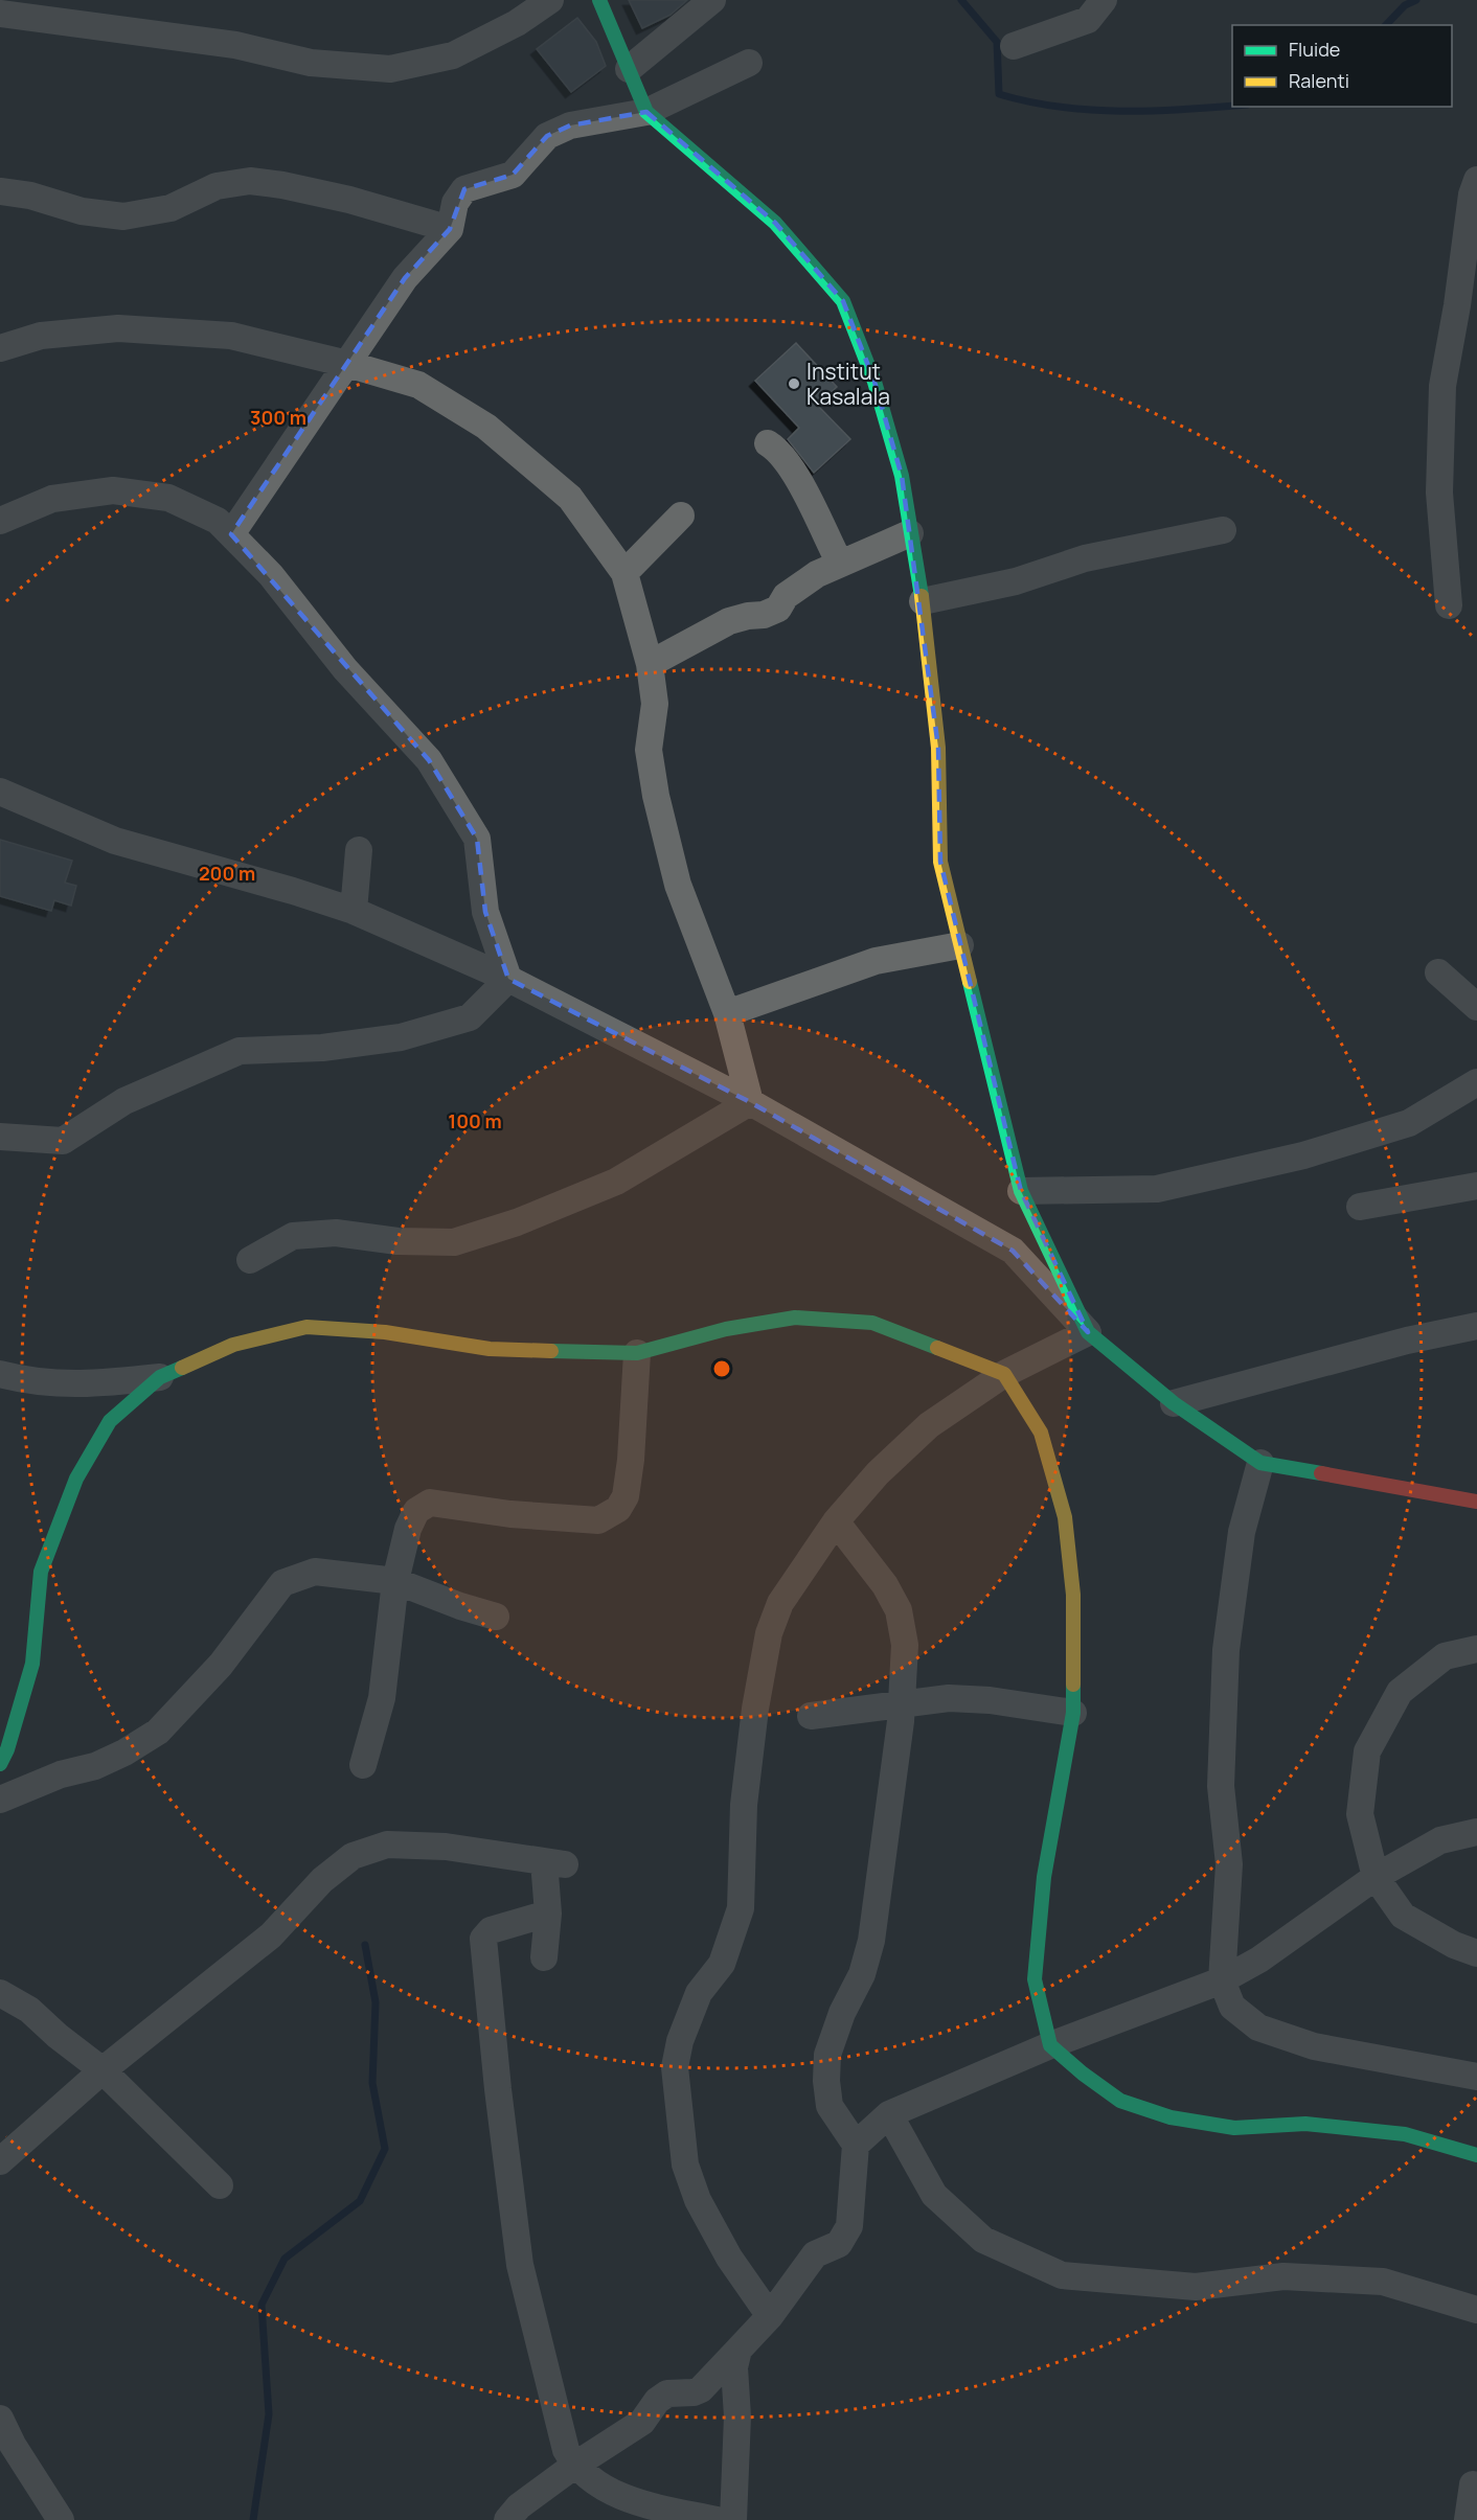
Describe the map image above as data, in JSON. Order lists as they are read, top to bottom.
{
  "places": ["Institut Kasalala"],
  "legend": ["Fluide", "Ralenti"],
  "rings": ["300 m", "200 m", "100 m"]
}
